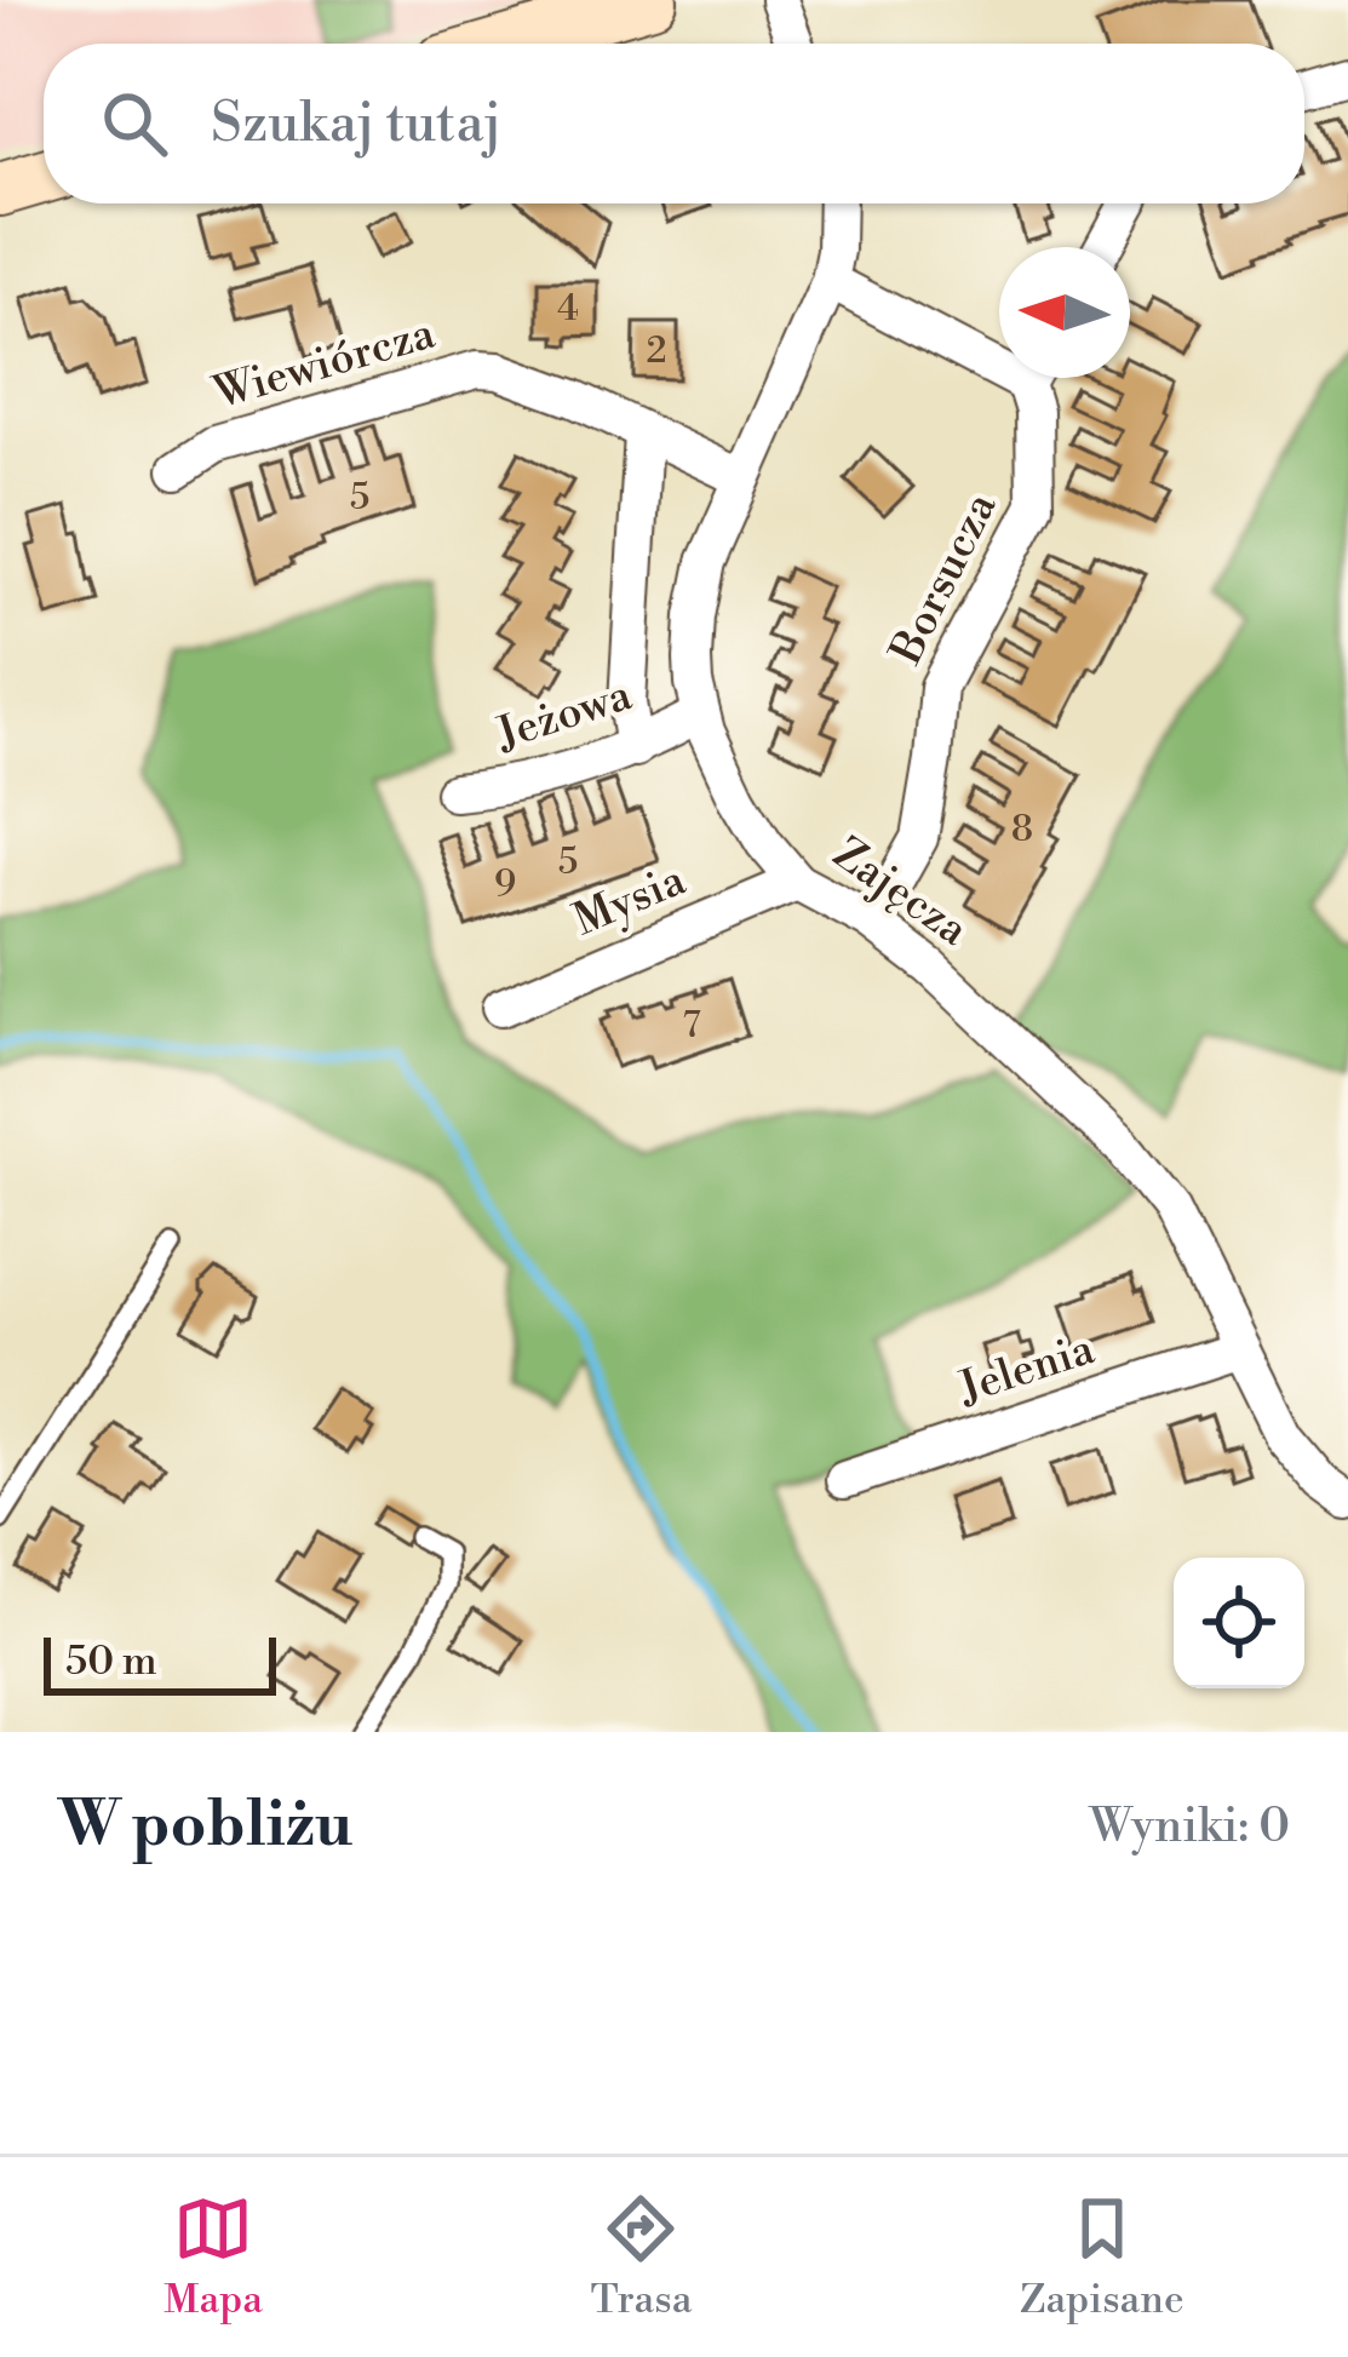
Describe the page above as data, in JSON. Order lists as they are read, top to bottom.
{
  "streets": {
    "street": [
      "Wiewiórcza",
      "Borsucza",
      "Jeżowa",
      "Zajęcza",
      "Mysia",
      "Jelenia"
    ]
  },
  "crossings": [
    ["Wiewiórcza", "Zajęcza"],
    ["Borsucza", "Zajęcza"],
    ["Jeżowa", "Zajęcza"],
    ["Zajęcza", "Mysia"],
    ["Zajęcza", "Jelenia"]
  ],
  "house_numbers": [
    "4",
    "2",
    "5",
    "8",
    "5",
    "9",
    "7"
  ],
  "scale_bar": "50 m",
  "north": "left",
  "page": {
    "search": "Szukaj tutaj",
    "scale": "50 m",
    "heading": ["W pobliżu", "Wyniki: 0"],
    "nav": ["Mapa", "Trasa", "Zapisane"]
  }
}
